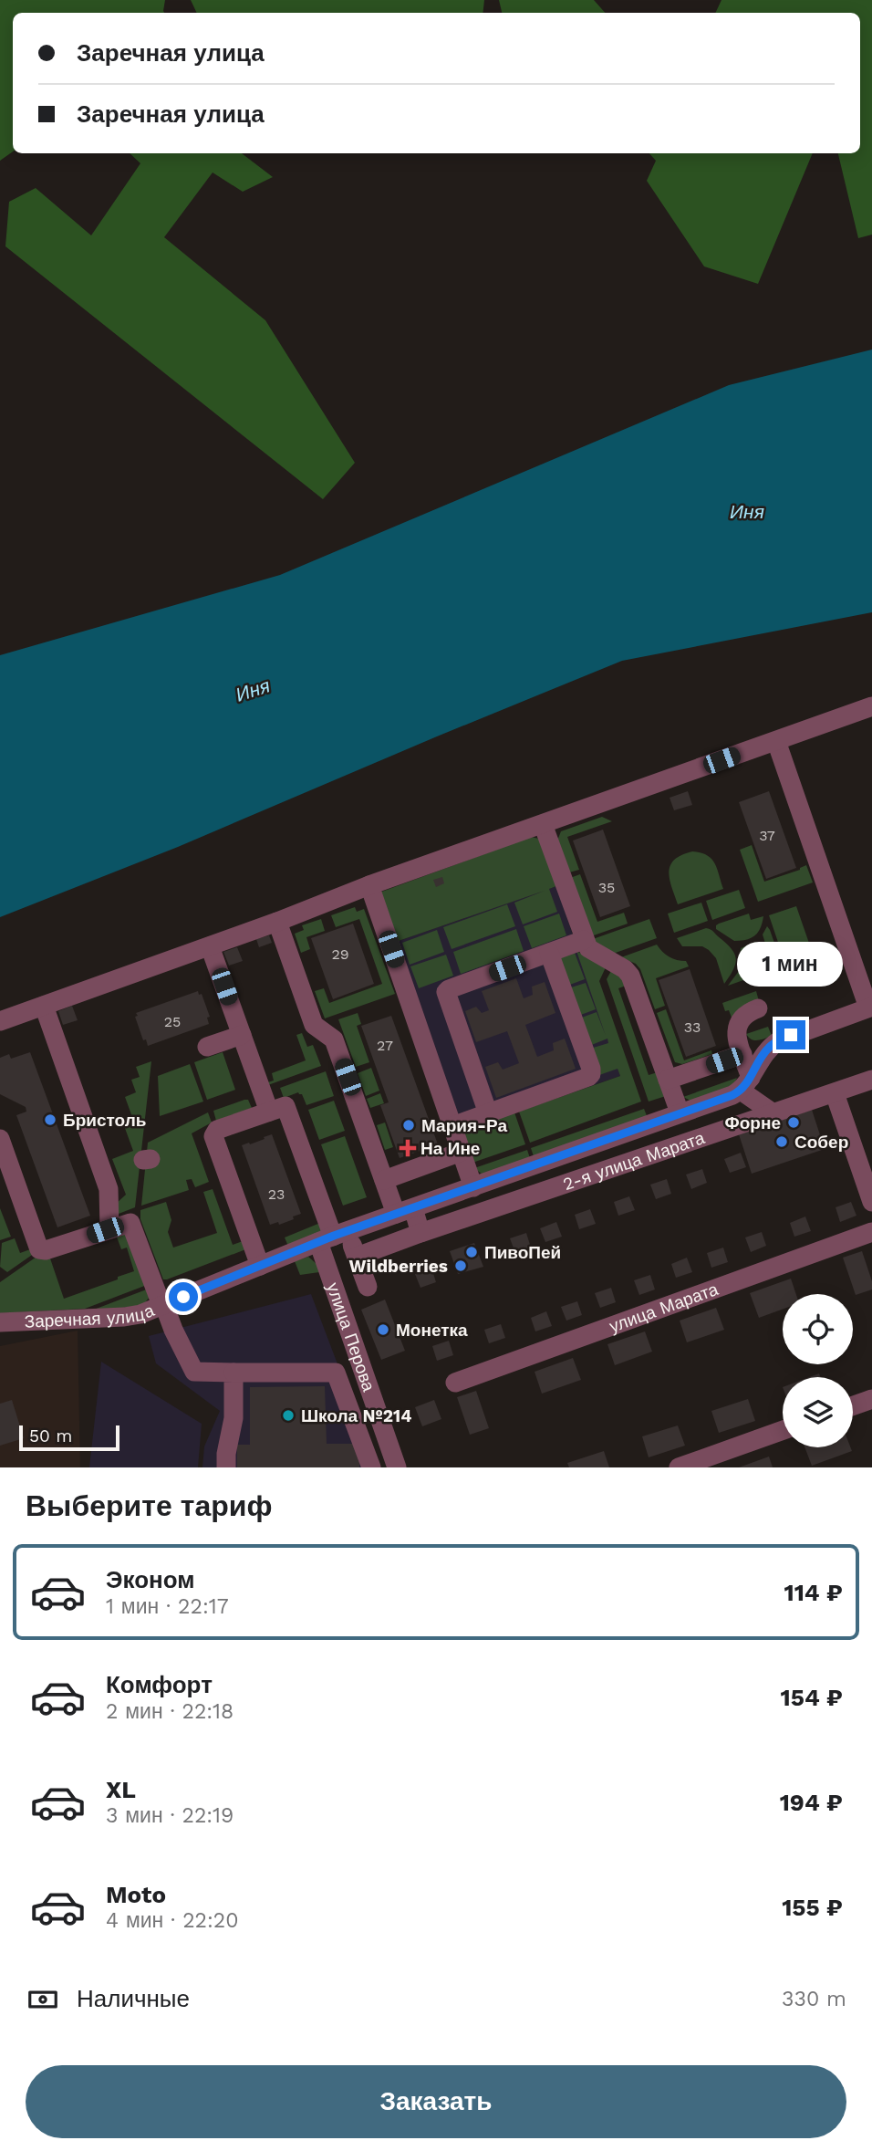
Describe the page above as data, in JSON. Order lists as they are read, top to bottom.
{
  "streets": {
    "street": [
      "2-я улица Марата",
      "улица Марата",
      "Заречная улица",
      "улица Перова"
    ]
  },
  "crossings": [
    ["Заречная улица", "улица Перова"]
  ],
  "water": ["Иня"],
  "places": {
    "other": [
      "Бристоль",
      "Форне",
      "Мария-Ра",
      "Собер",
      "ПивоПей",
      "Wildberries",
      "Монетка",
      "Школа №214"
    ],
    "health": ["На Ине"]
  },
  "house_numbers": [
    "37",
    "35",
    "29",
    "25",
    "33",
    "27",
    "23"
  ],
  "scale_bar": "50 m",
  "page": {
    "banner": ["Заречная улица", "Заречная улица"],
    "bubble": "1 мин",
    "scale": "50 m",
    "heading": "Выберите тариф",
    "list": [
      {
        "name": "Эконом",
        "note": "1 мин · 22:17",
        "value": "114 ₽"
      },
      {
        "name": "Комфорт",
        "note": "2 мин · 22:18",
        "value": "154 ₽"
      },
      {
        "name": "XL",
        "note": "3 мин · 22:19",
        "value": "194 ₽"
      },
      {
        "name": "Moto",
        "note": "4 мин · 22:20",
        "value": "155 ₽"
      }
    ],
    "pay": ["Наличные", "330 m"],
    "buttons": "Заказать"
  }
}
